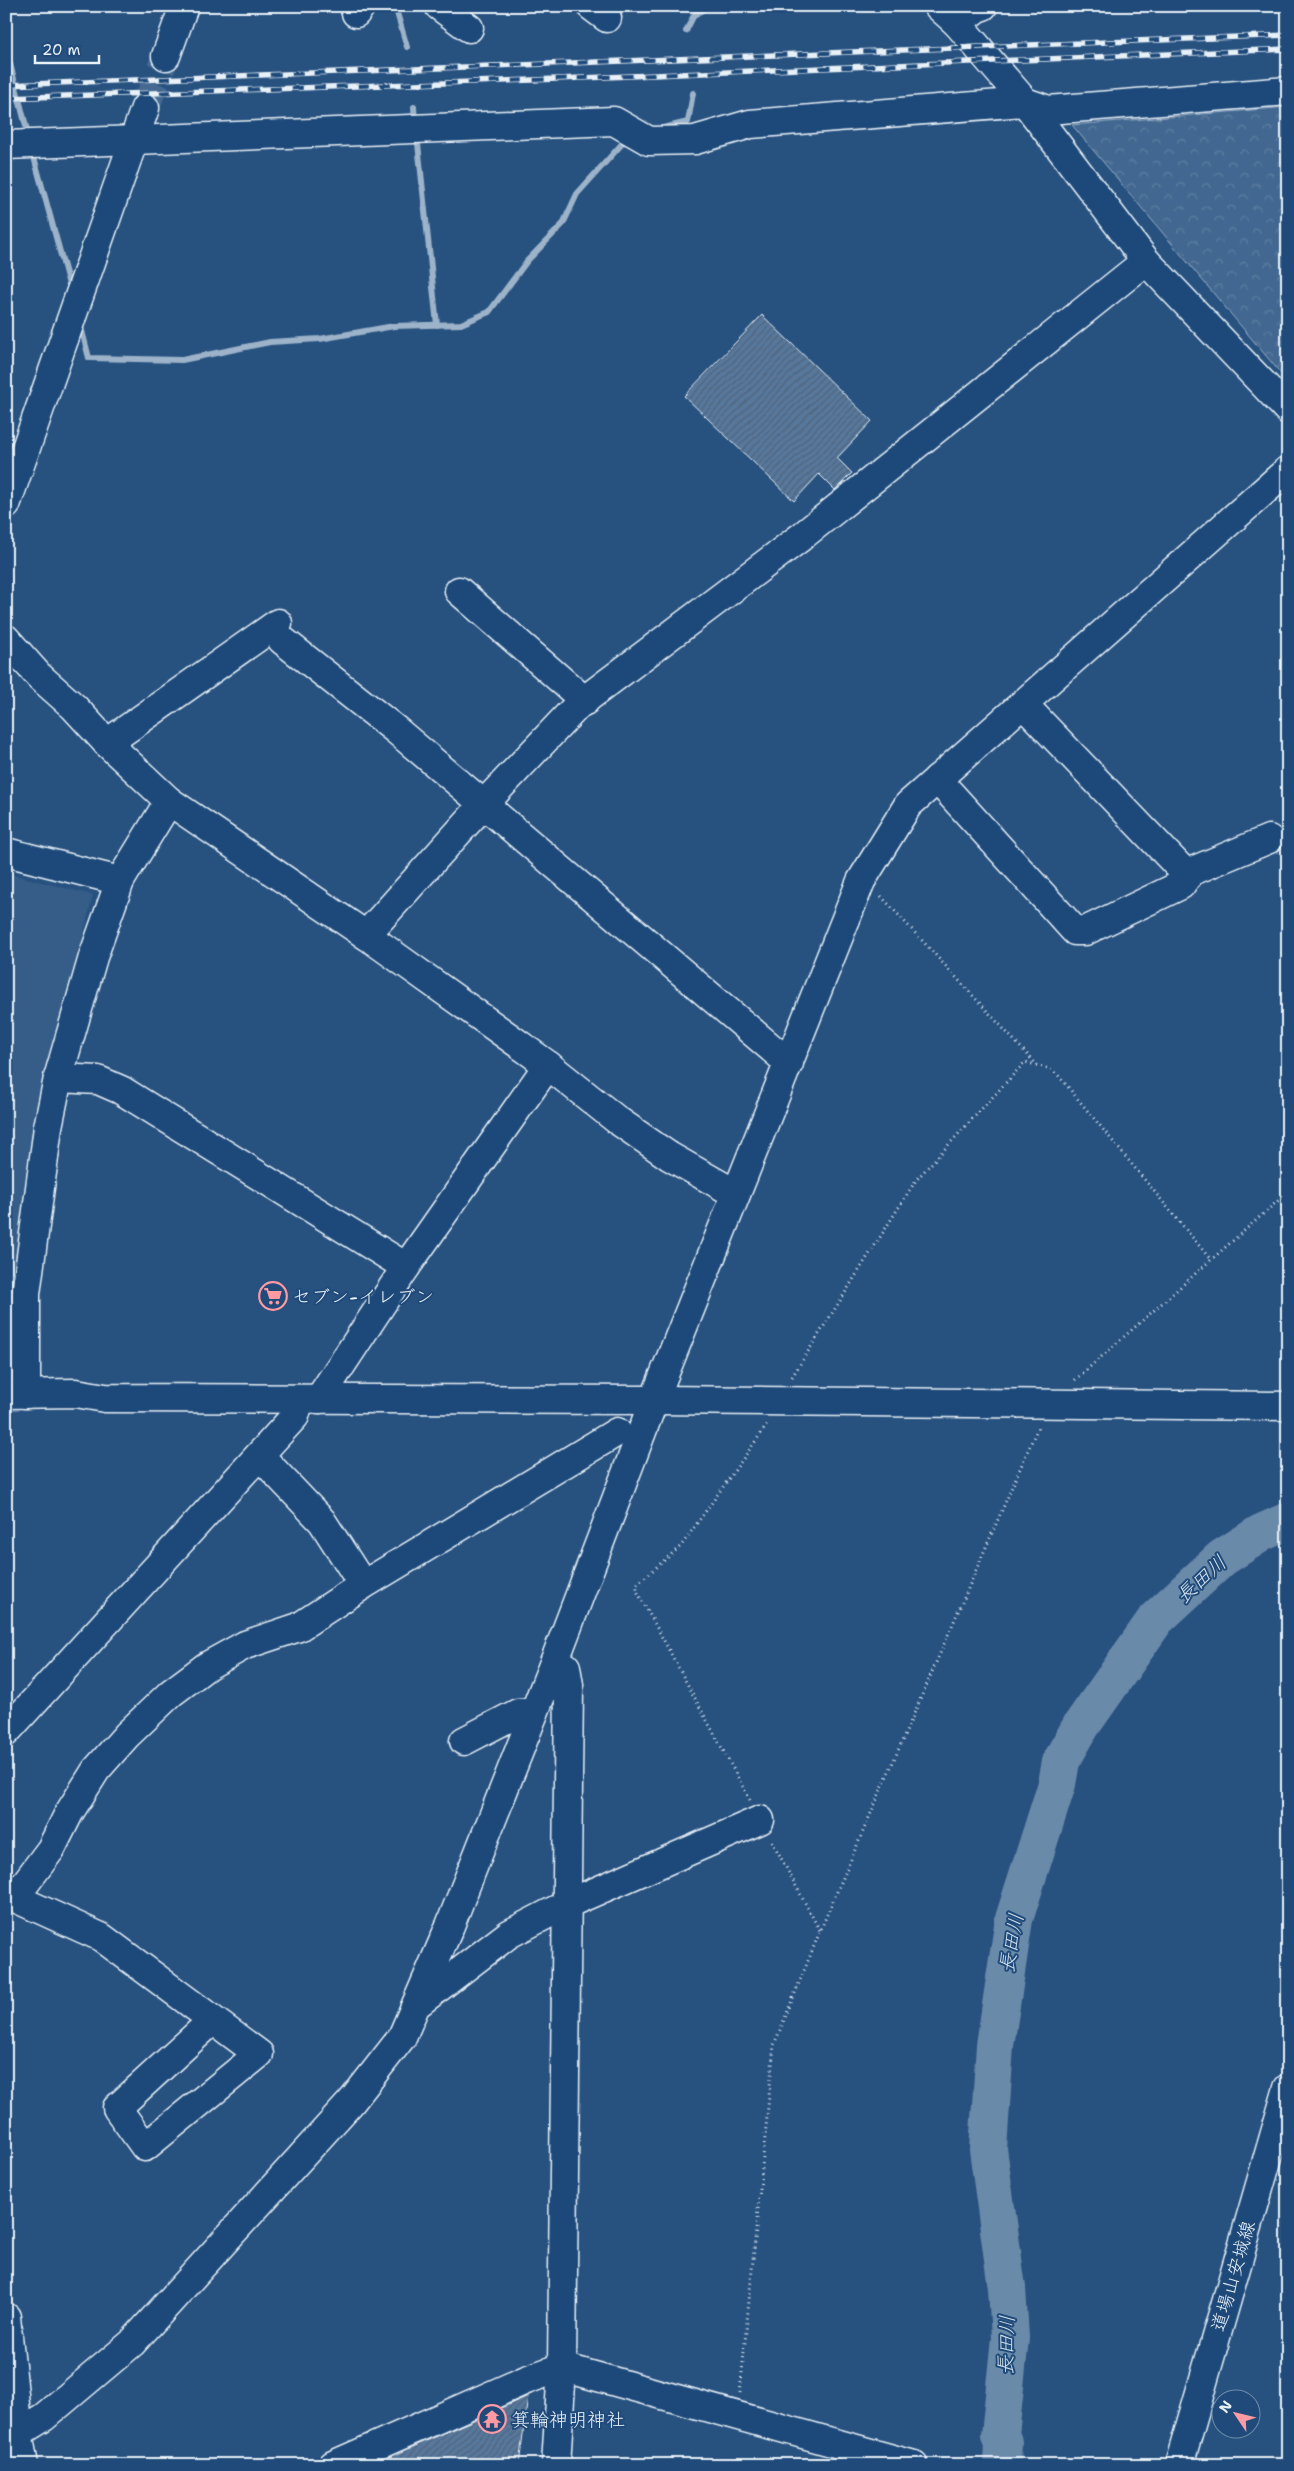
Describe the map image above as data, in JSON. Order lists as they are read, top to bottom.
{
  "streets": {
    "street": ["道場山安城線"]
  },
  "water": ["長田川"],
  "places": {
    "supermarket": ["セブン-イレブン"],
    "temple": ["箕輪神明神社"]
  },
  "scale_bar": "20 m",
  "north": "top left"
}
